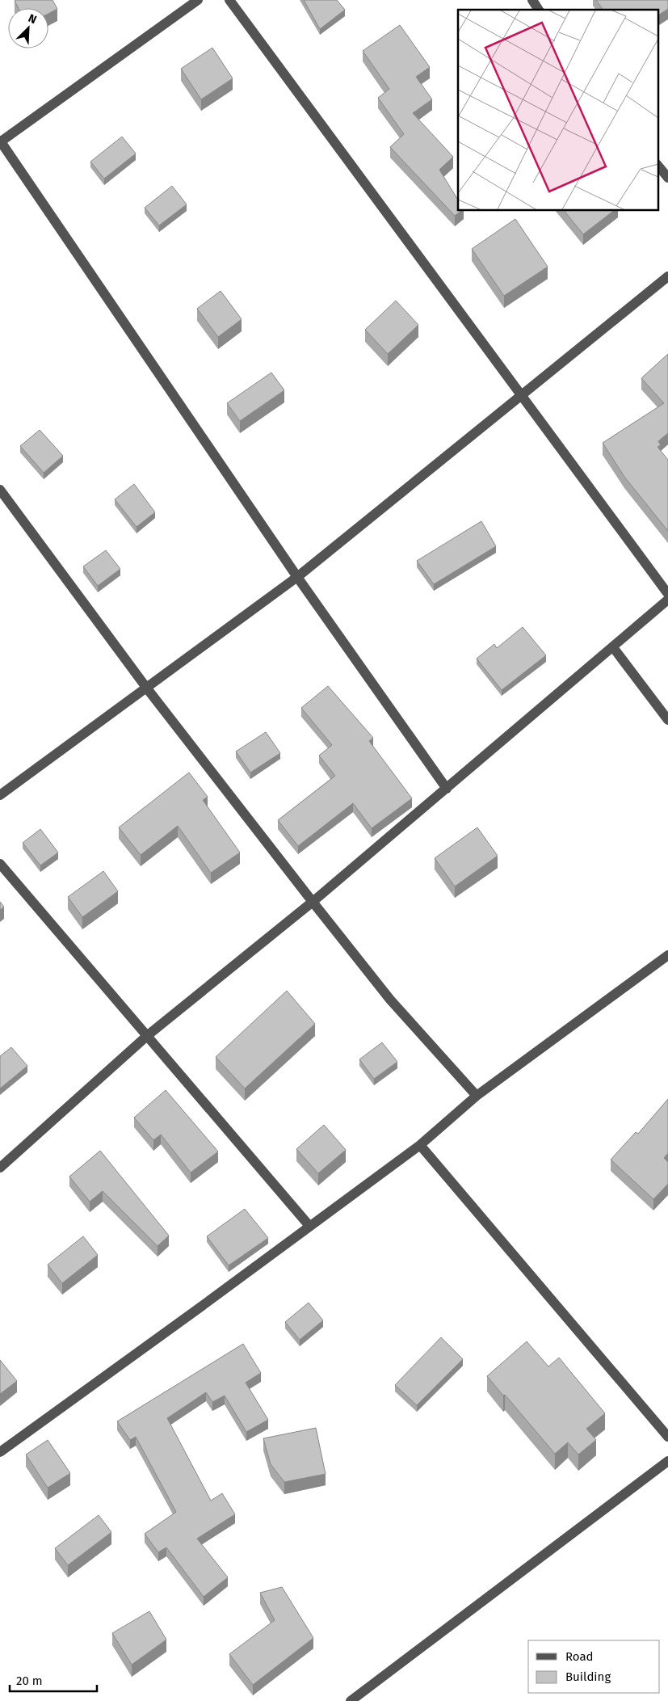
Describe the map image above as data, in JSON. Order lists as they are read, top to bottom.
{
  "legend": ["Road", "Building"],
  "scale_bar": "20 m",
  "north": "top right"
}
